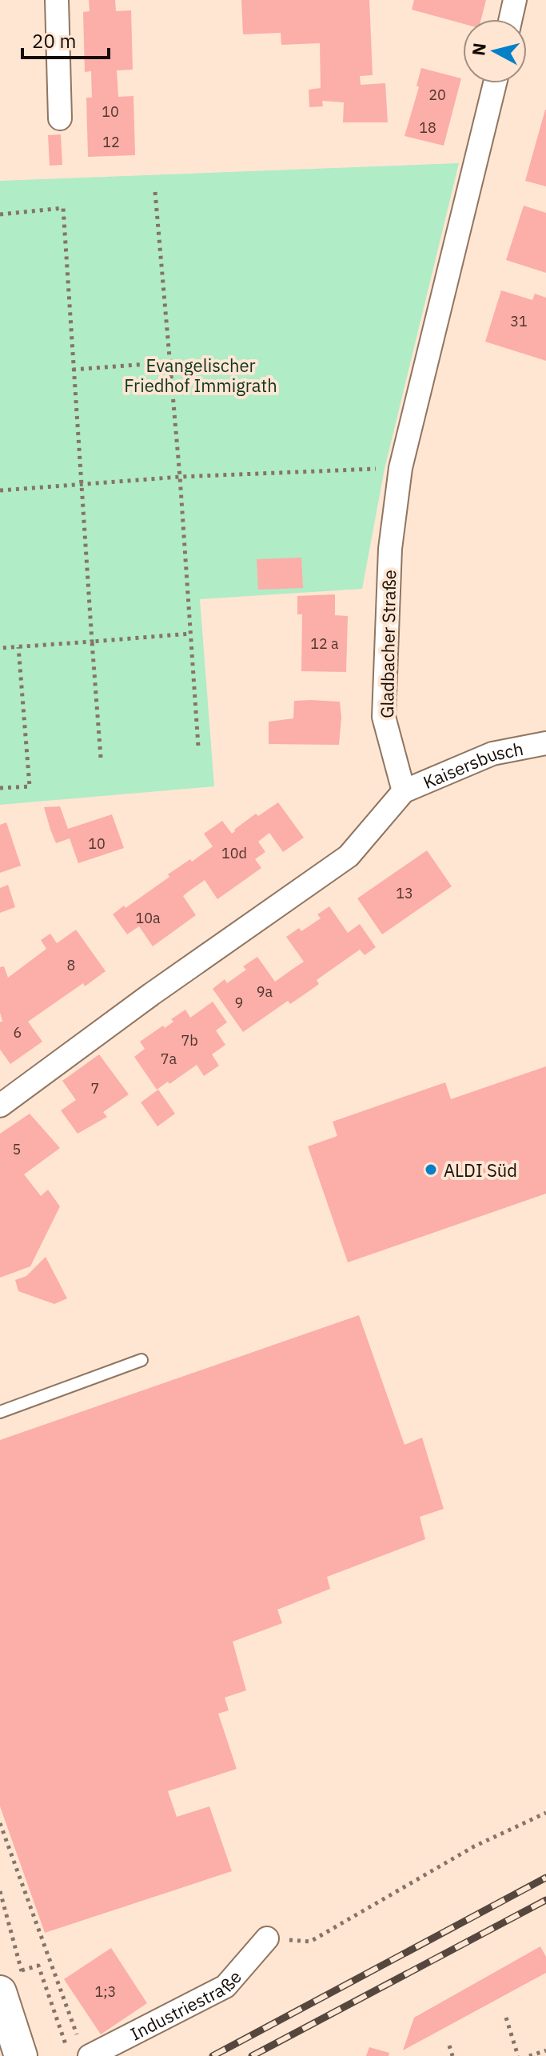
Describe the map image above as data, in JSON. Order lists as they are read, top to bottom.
{
  "streets": {
    "street": ["Gladbacher Straße", "Kaisersbusch", "Industriestraße"]
  },
  "crossings": [
    ["Gladbacher Straße", "Kaisersbusch"]
  ],
  "parks": ["Evangelischer Friedhof Immigrath"],
  "places": ["ALDI Süd"],
  "house_numbers": [
    "20",
    "10",
    "18",
    "12",
    "31",
    "12 a",
    "10",
    "10d",
    "13",
    "10a",
    "8",
    "9a",
    "9",
    "6",
    "7b",
    "7a",
    "7",
    "5",
    "1;3"
  ],
  "scale_bar": "20 m",
  "north": "left"
}
